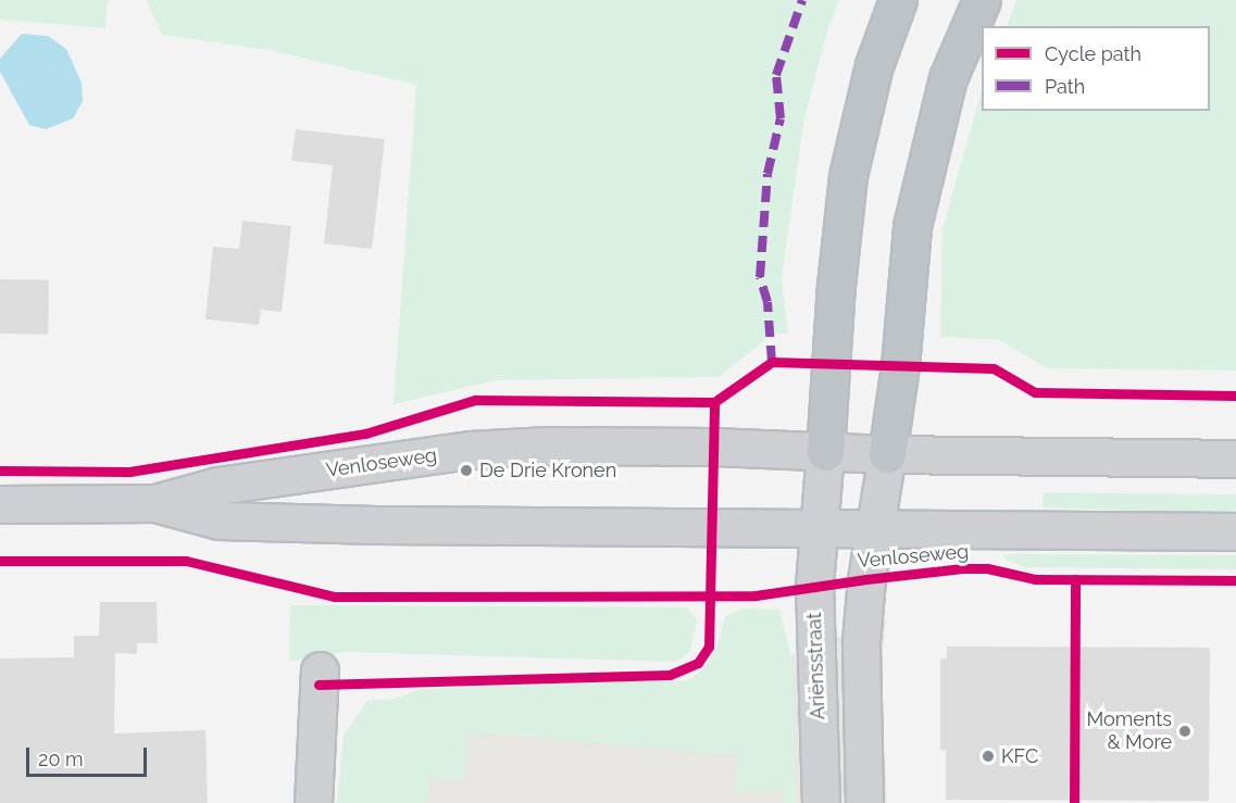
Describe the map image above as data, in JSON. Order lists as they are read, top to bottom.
{
  "streets": {
    "main road": ["Venloseweg", "Ariënsstraat"]
  },
  "crossings": [
    ["Venloseweg", "Ariënsstraat"]
  ],
  "places": ["De Drie Kronen", "Moments & More", "KFC"],
  "legend": ["Cycle path", "Path"],
  "scale_bar": "20 m"
}
